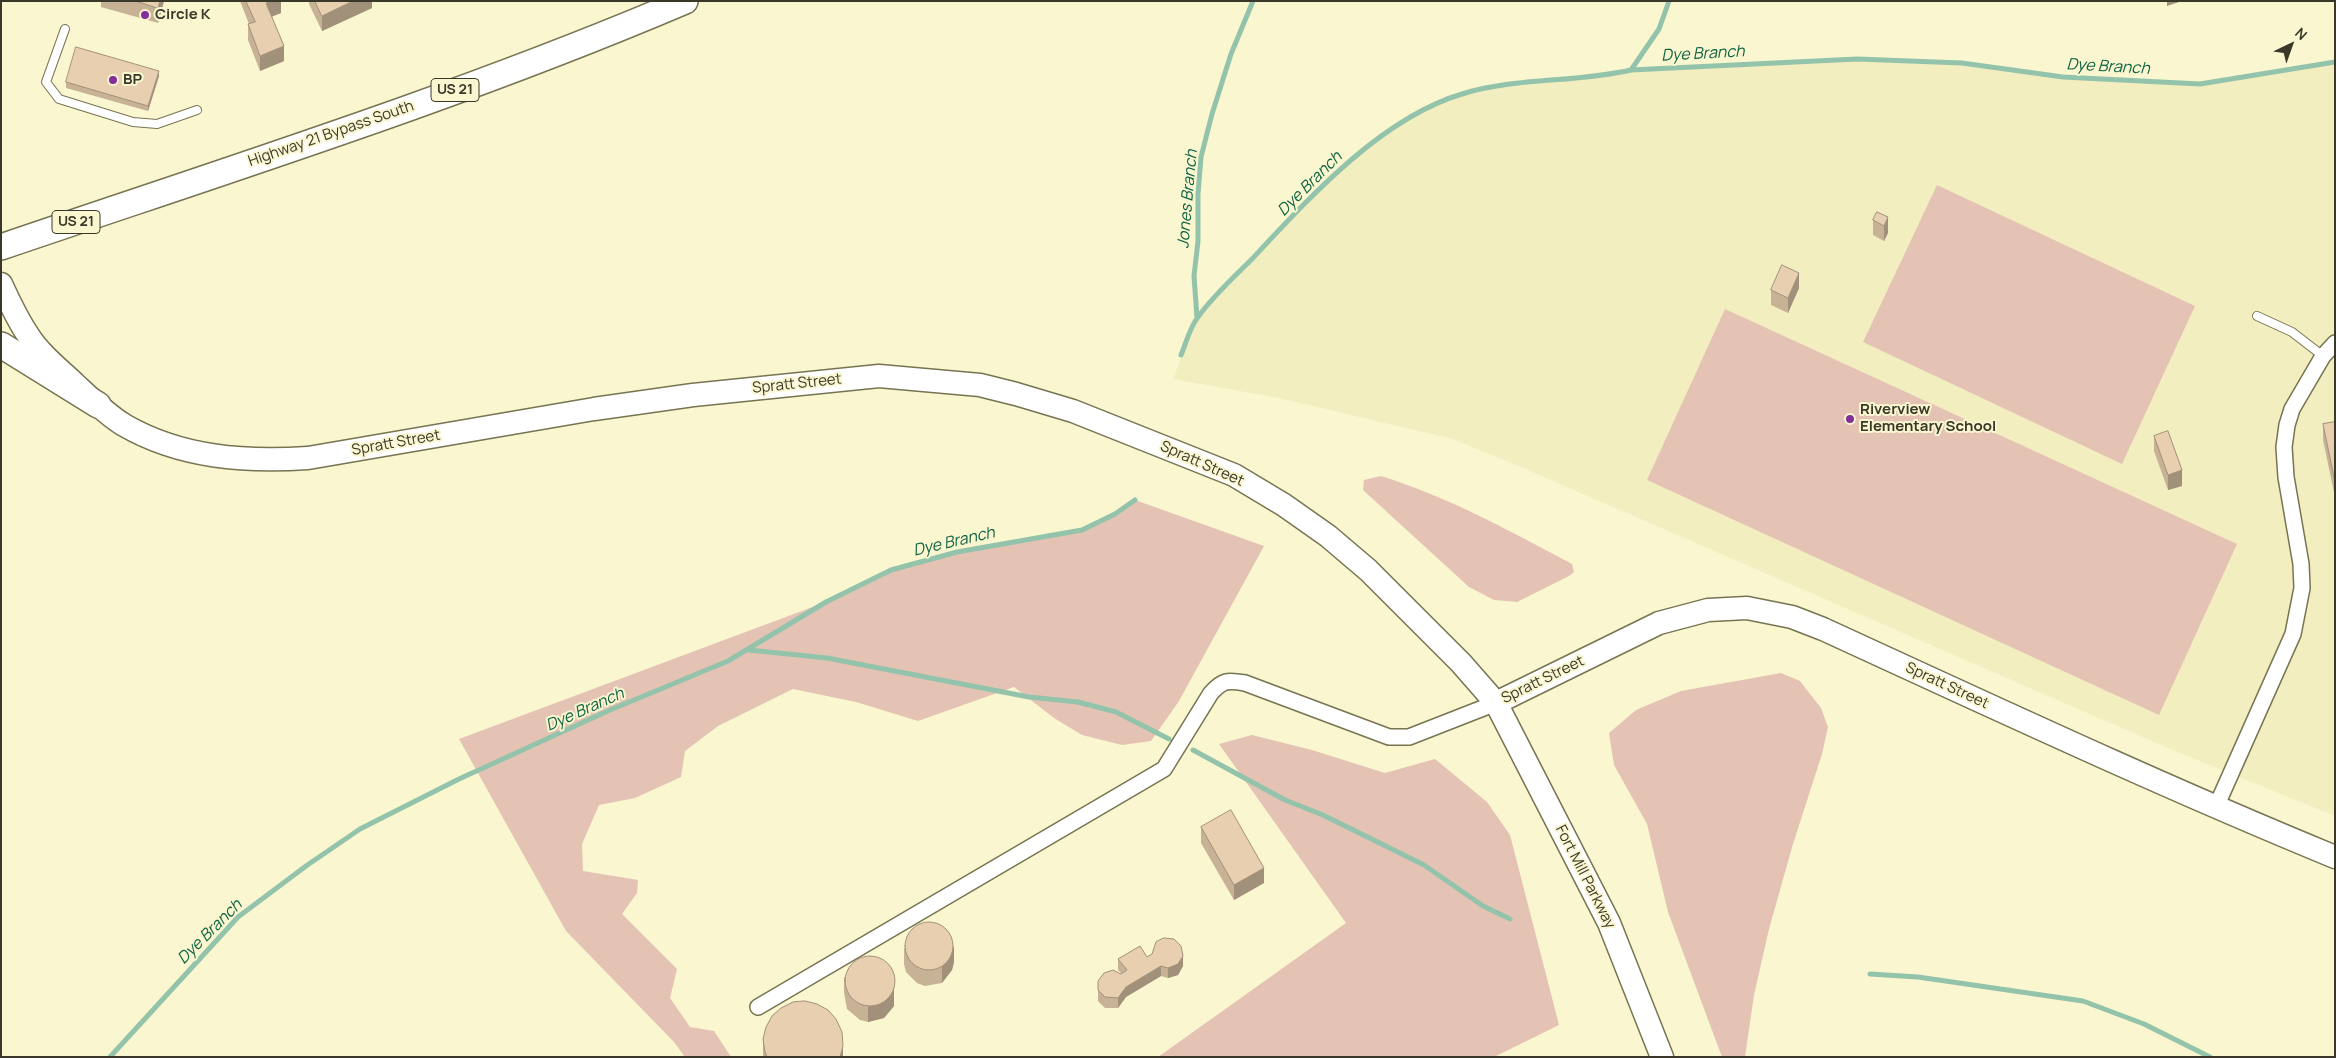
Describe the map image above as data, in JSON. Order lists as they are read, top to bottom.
{
  "streets": {
    "main road": [
      "US 21",
      "Highway 21 Bypass South",
      "Spratt Street",
      "Fort Mill Parkway"
    ]
  },
  "crossings": [
    ["Spratt Street", "Fort Mill Parkway"]
  ],
  "water": ["Dye Branch", "Jones Branch"],
  "places": ["Circle K", "BP", "Riverview Elementary School"],
  "north": "top right"
}
